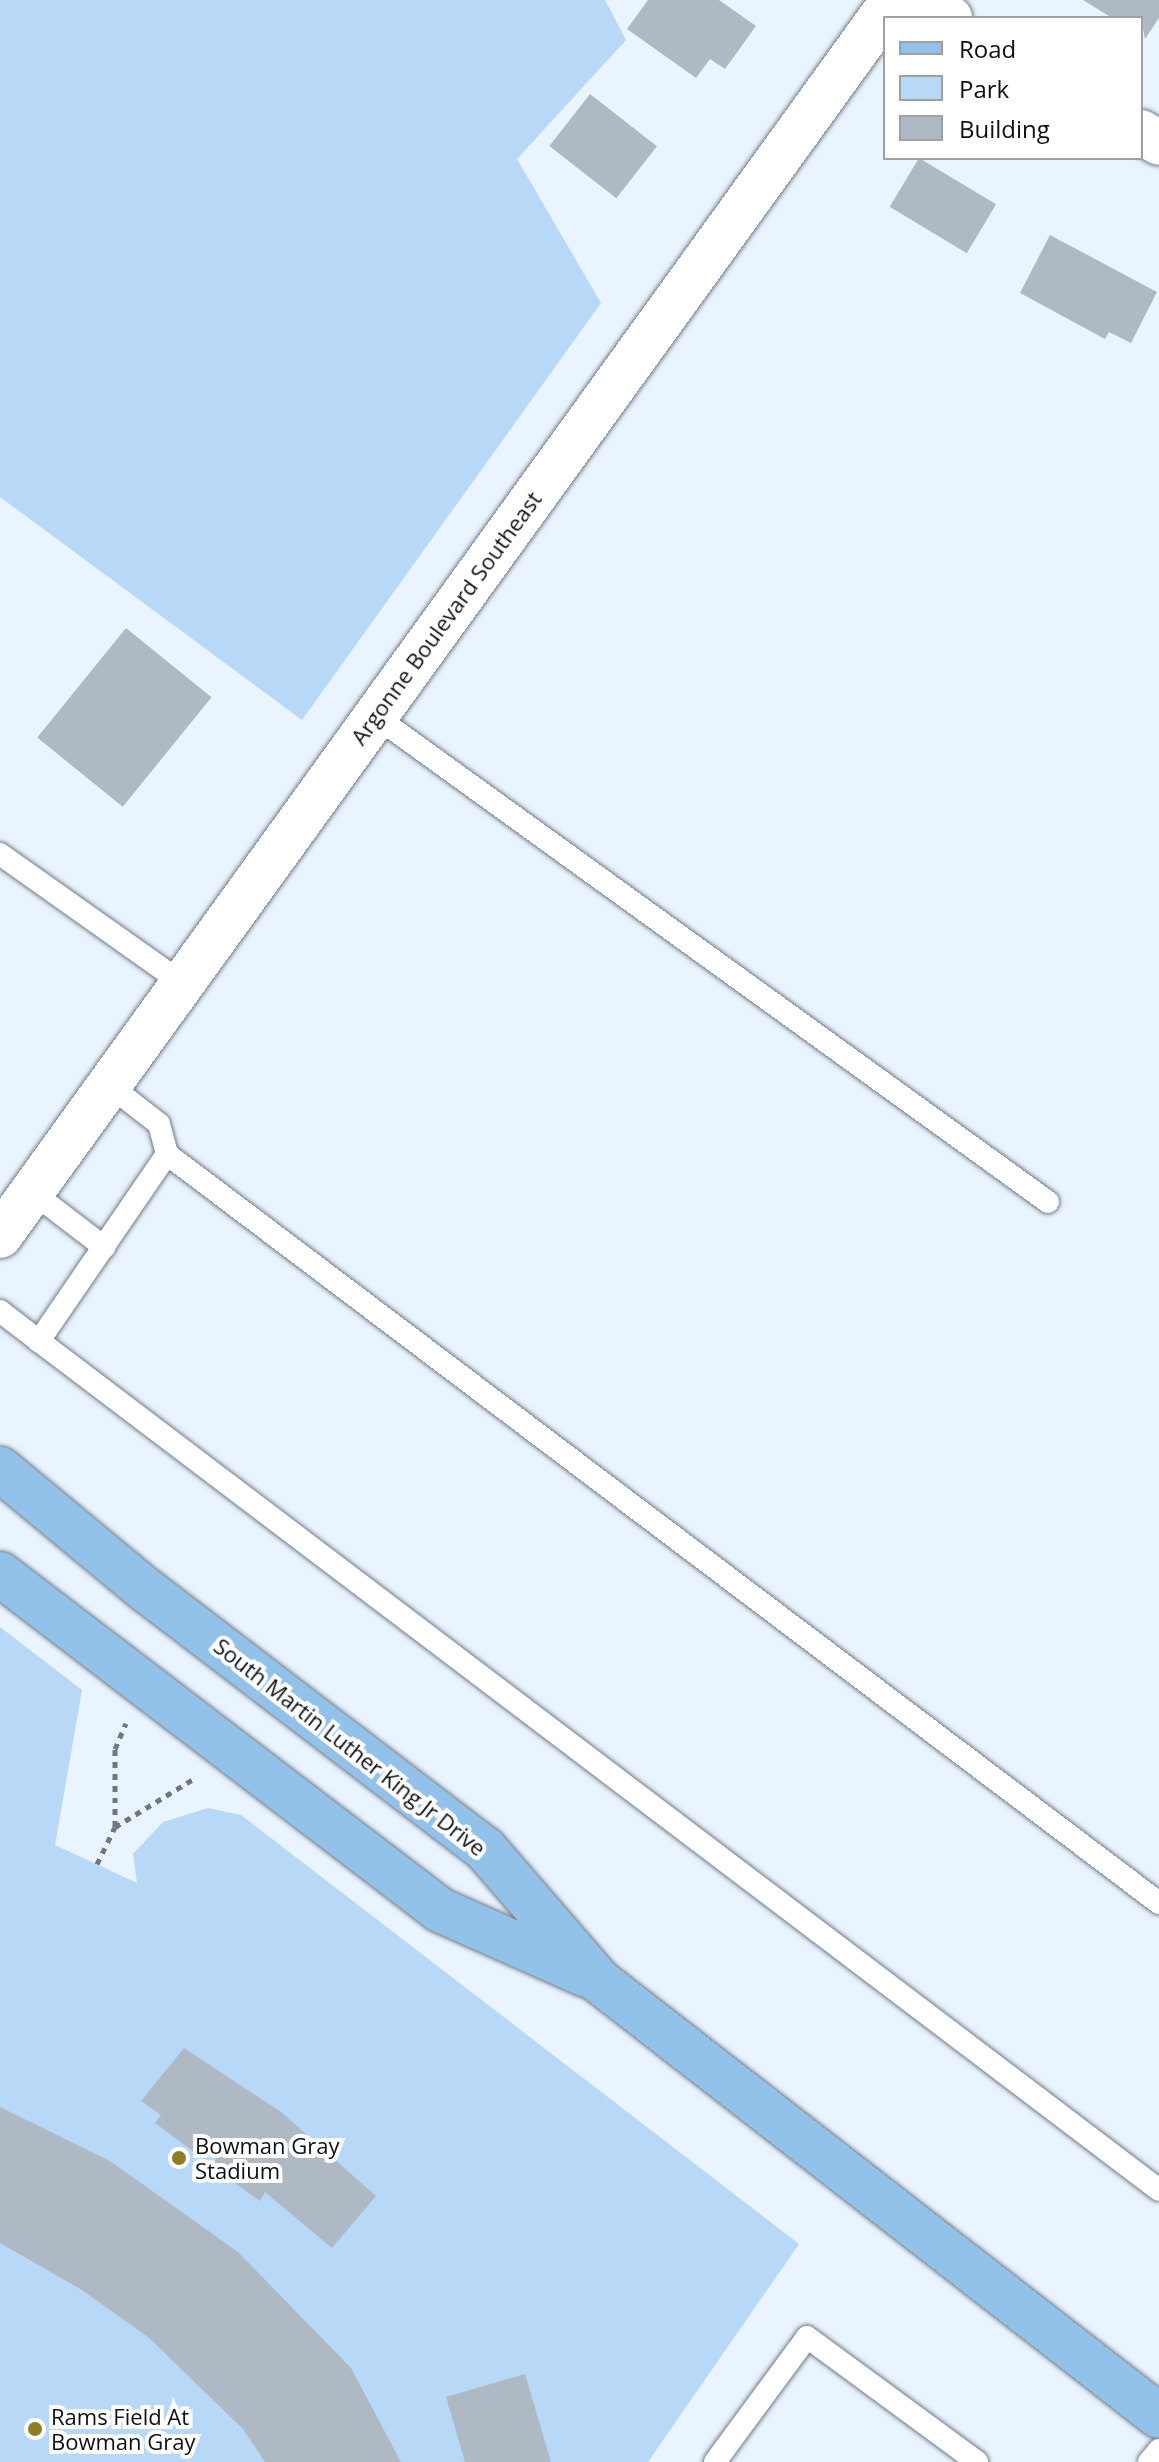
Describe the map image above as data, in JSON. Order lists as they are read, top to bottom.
{
  "streets": {
    "main road": ["South Martin Luther King Jr Drive"],
    "street": ["Argonne Boulevard Southeast"]
  },
  "places": ["Bowman Gray Stadium", "Rams Field At Bowman Gray"],
  "legend": ["Road", "Park", "Building"]
}
